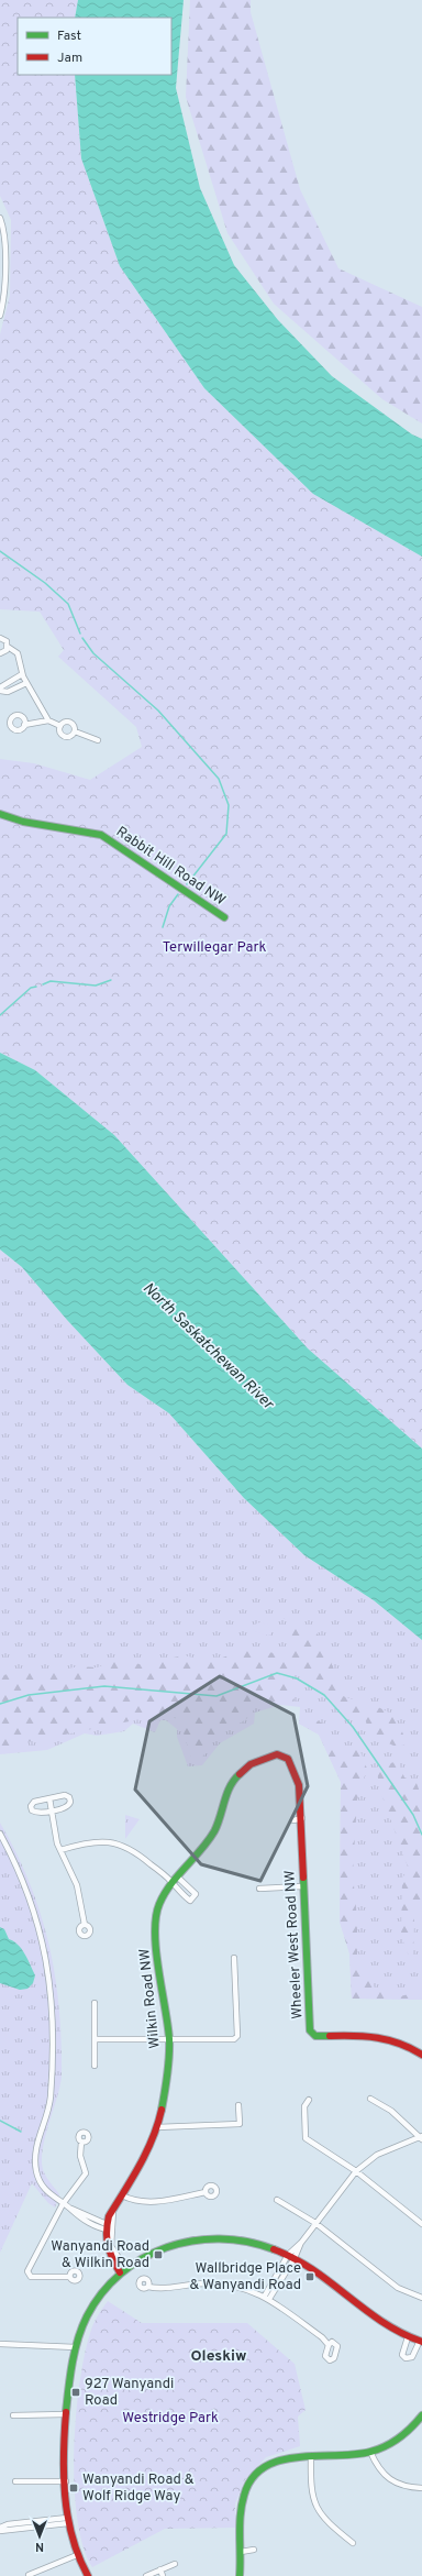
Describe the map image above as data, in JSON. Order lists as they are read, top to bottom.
{
  "streets": {
    "street": ["Rabbit Hill Road NW", "Wheeler West Road NW", "Wilkin Road NW"]
  },
  "crossings": [
    ["Wheeler West Road NW", "Wilkin Road NW"]
  ],
  "districts": ["Oleskiw"],
  "water": ["North Saskatchewan River"],
  "parks": ["Terwillegar Park", "Westridge Park"],
  "places": {
    "transit": [
      "Wanyandi Road & Wilkin Road",
      "Wallbridge Place & Wanyandi Road",
      "927 Wanyandi Road",
      "Wanyandi Road & Wolf Ridge Way"
    ]
  },
  "legend": ["Fast", "Jam"],
  "north": "bottom"
}
